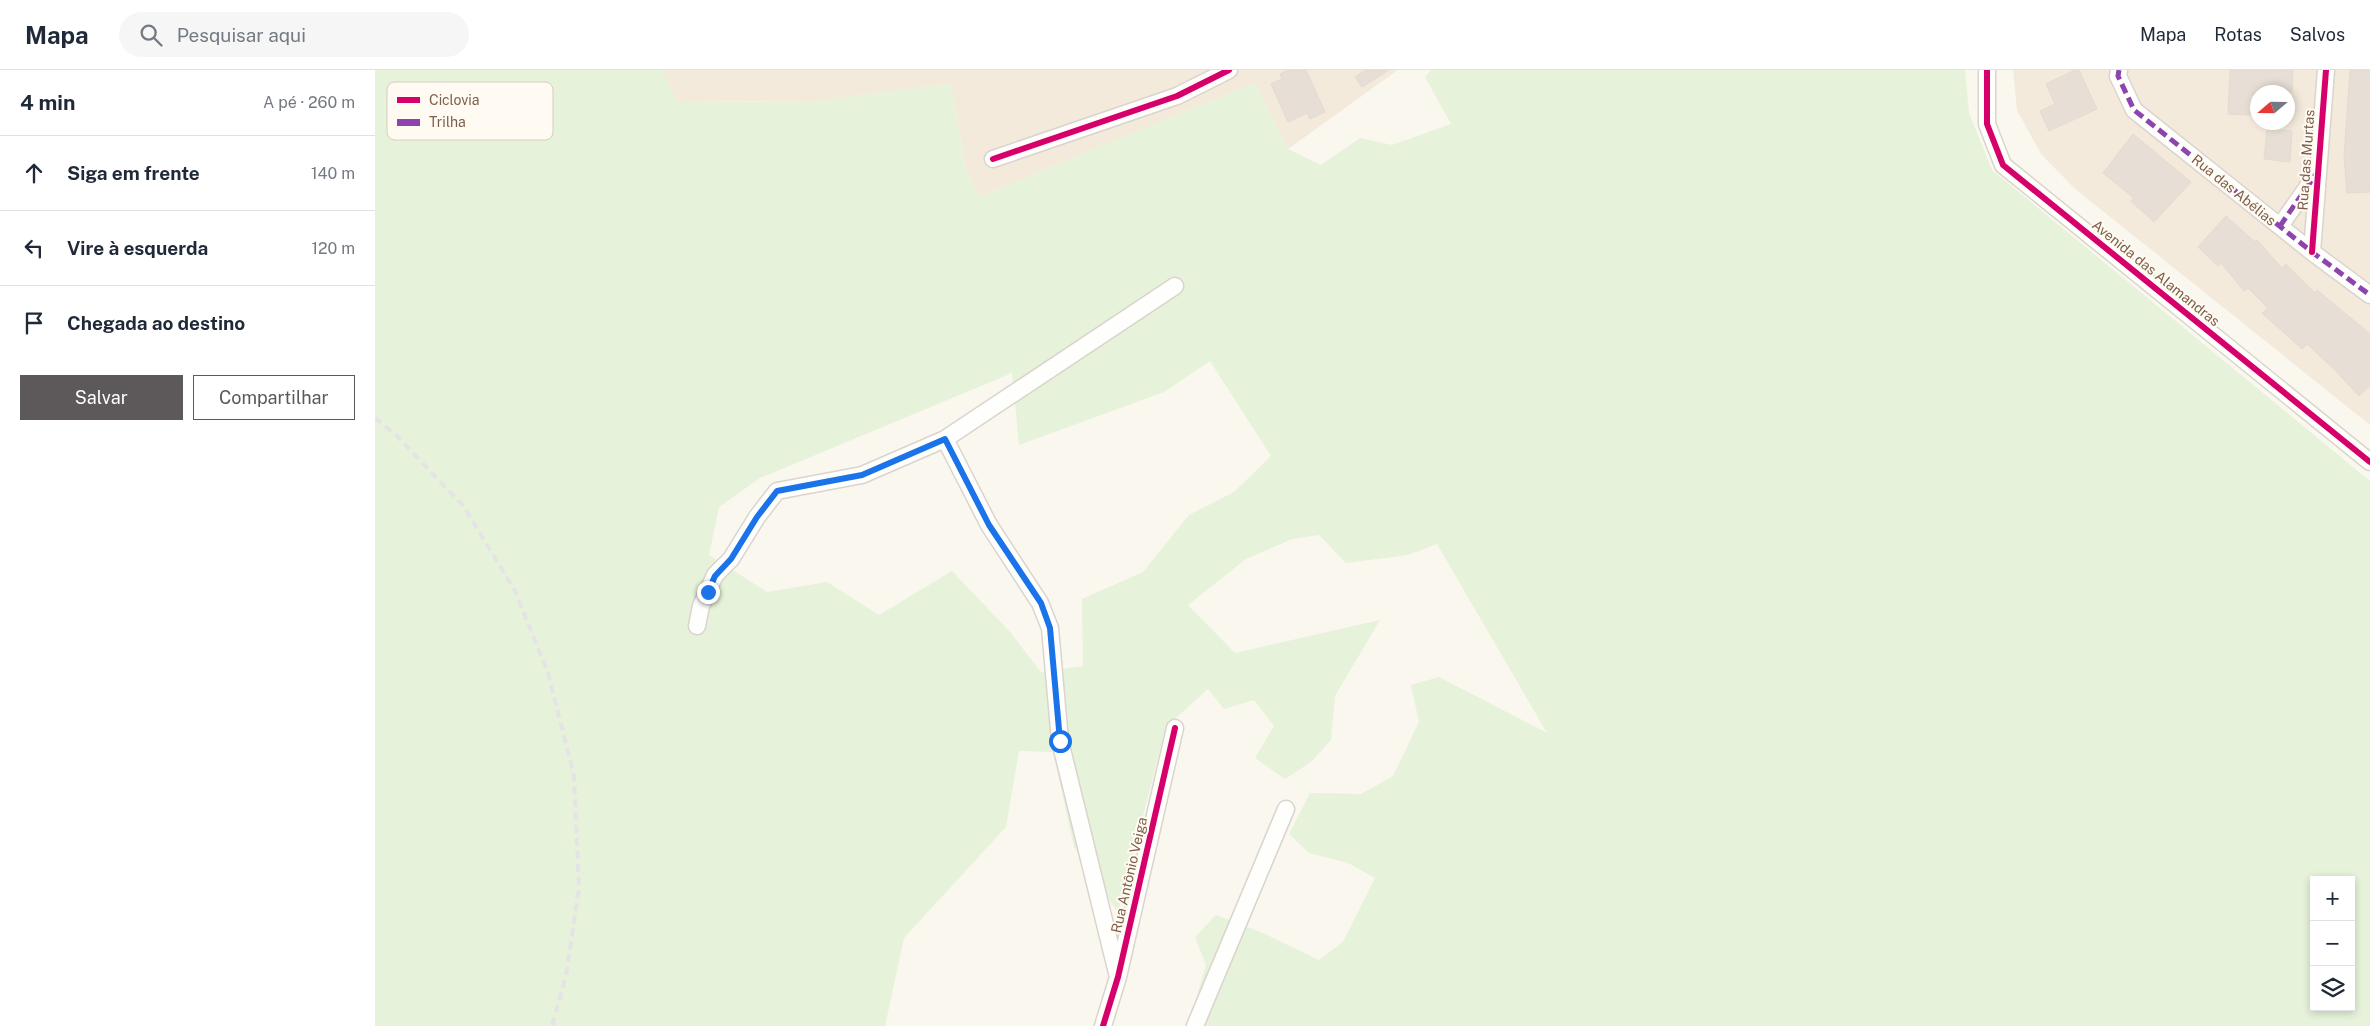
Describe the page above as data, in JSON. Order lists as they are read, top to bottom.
{
  "streets": {
    "street": [
      "Rua das Murtas",
      "Rua das Abélias",
      "Avenida das Alamandras",
      "Rua Antônio Veiga"
    ]
  },
  "crossings": [
    ["Rua das Murtas", "Rua das Abélias"]
  ],
  "legend": ["Ciclovia", "Trilha"],
  "north": "left",
  "page": {
    "header": "Mapa",
    "search": "Pesquisar aqui",
    "nav": ["Mapa", "Rotas", "Salvos"],
    "heading": ["4 min", "A pé · 260 m"],
    "list": [
      ["Siga em frente", "140 m"],
      ["Vire à esquerda", "120 m"],
      "Chegada ao destino"
    ],
    "buttons": ["Salvar", "Compartilhar"],
    "map_buttons": ["+", "−"]
  }
}
